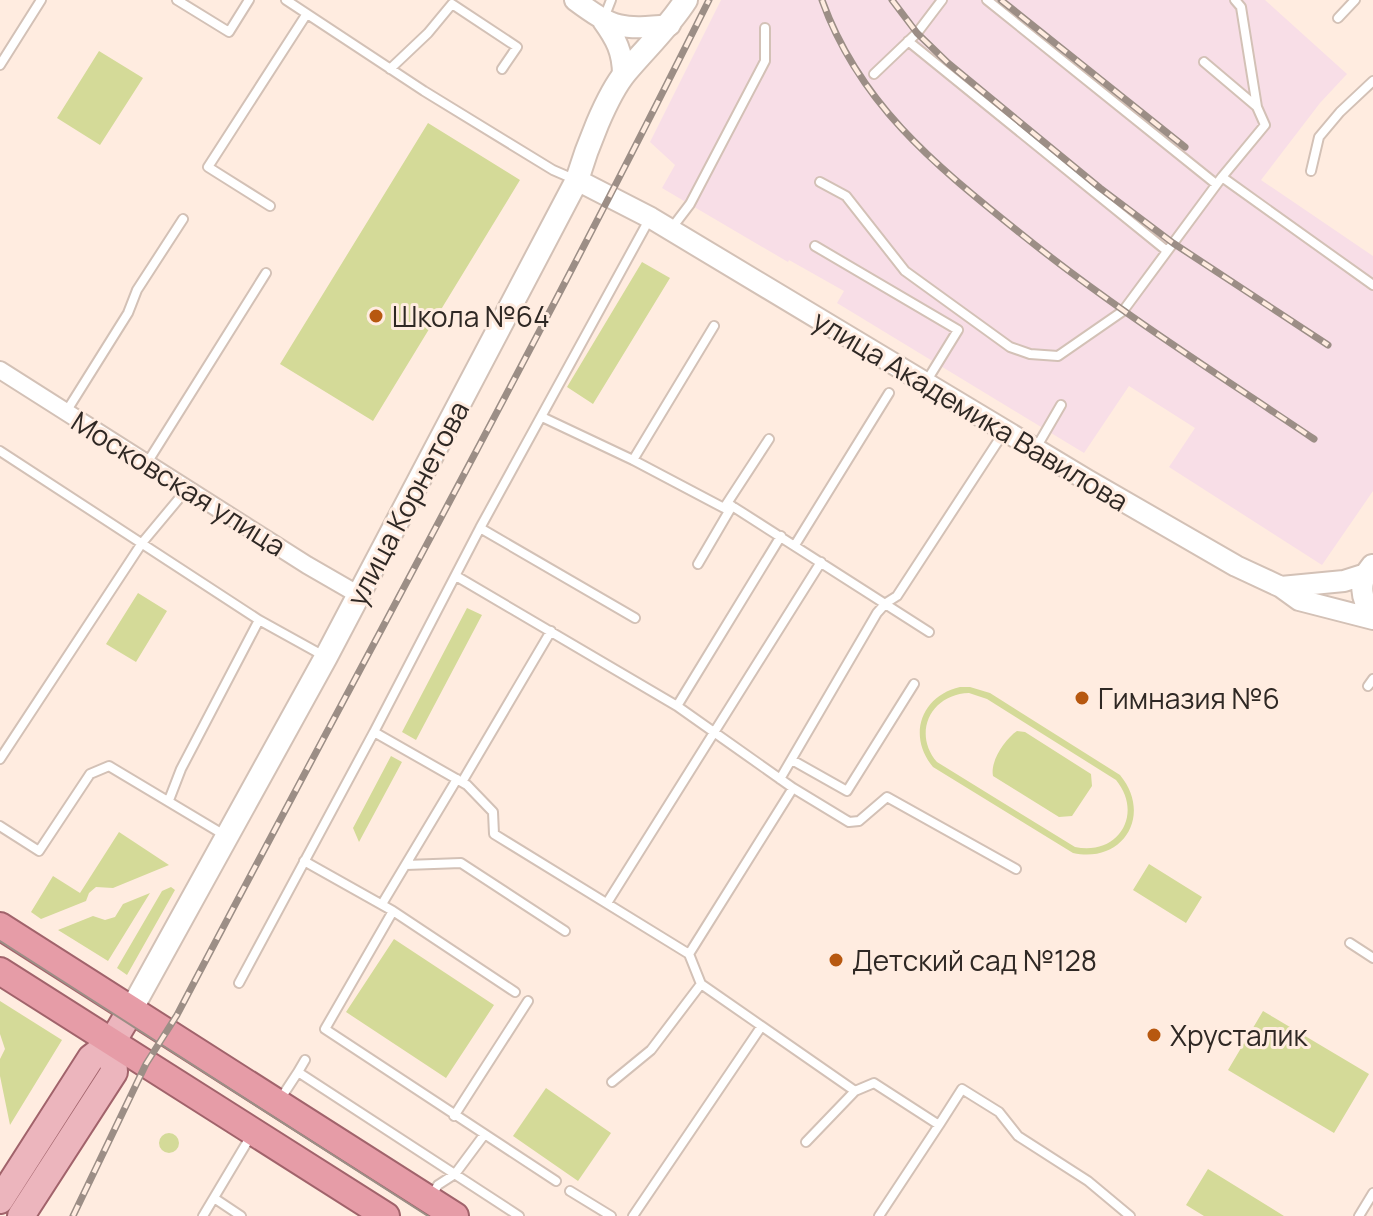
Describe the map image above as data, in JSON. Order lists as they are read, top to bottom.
{
  "streets": {
    "main road": ["улица Корнетова"],
    "street": ["улица Академика Вавилова", "Московская улица"]
  },
  "crossings": [
    ["улица Академика Вавилова", "улица Корнетова"],
    ["Московская улица", "улица Корнетова"]
  ],
  "places": [
    "Школа №64",
    "Гимназия №6",
    "Детский сад №128",
    "Хрусталик"
  ]
}
